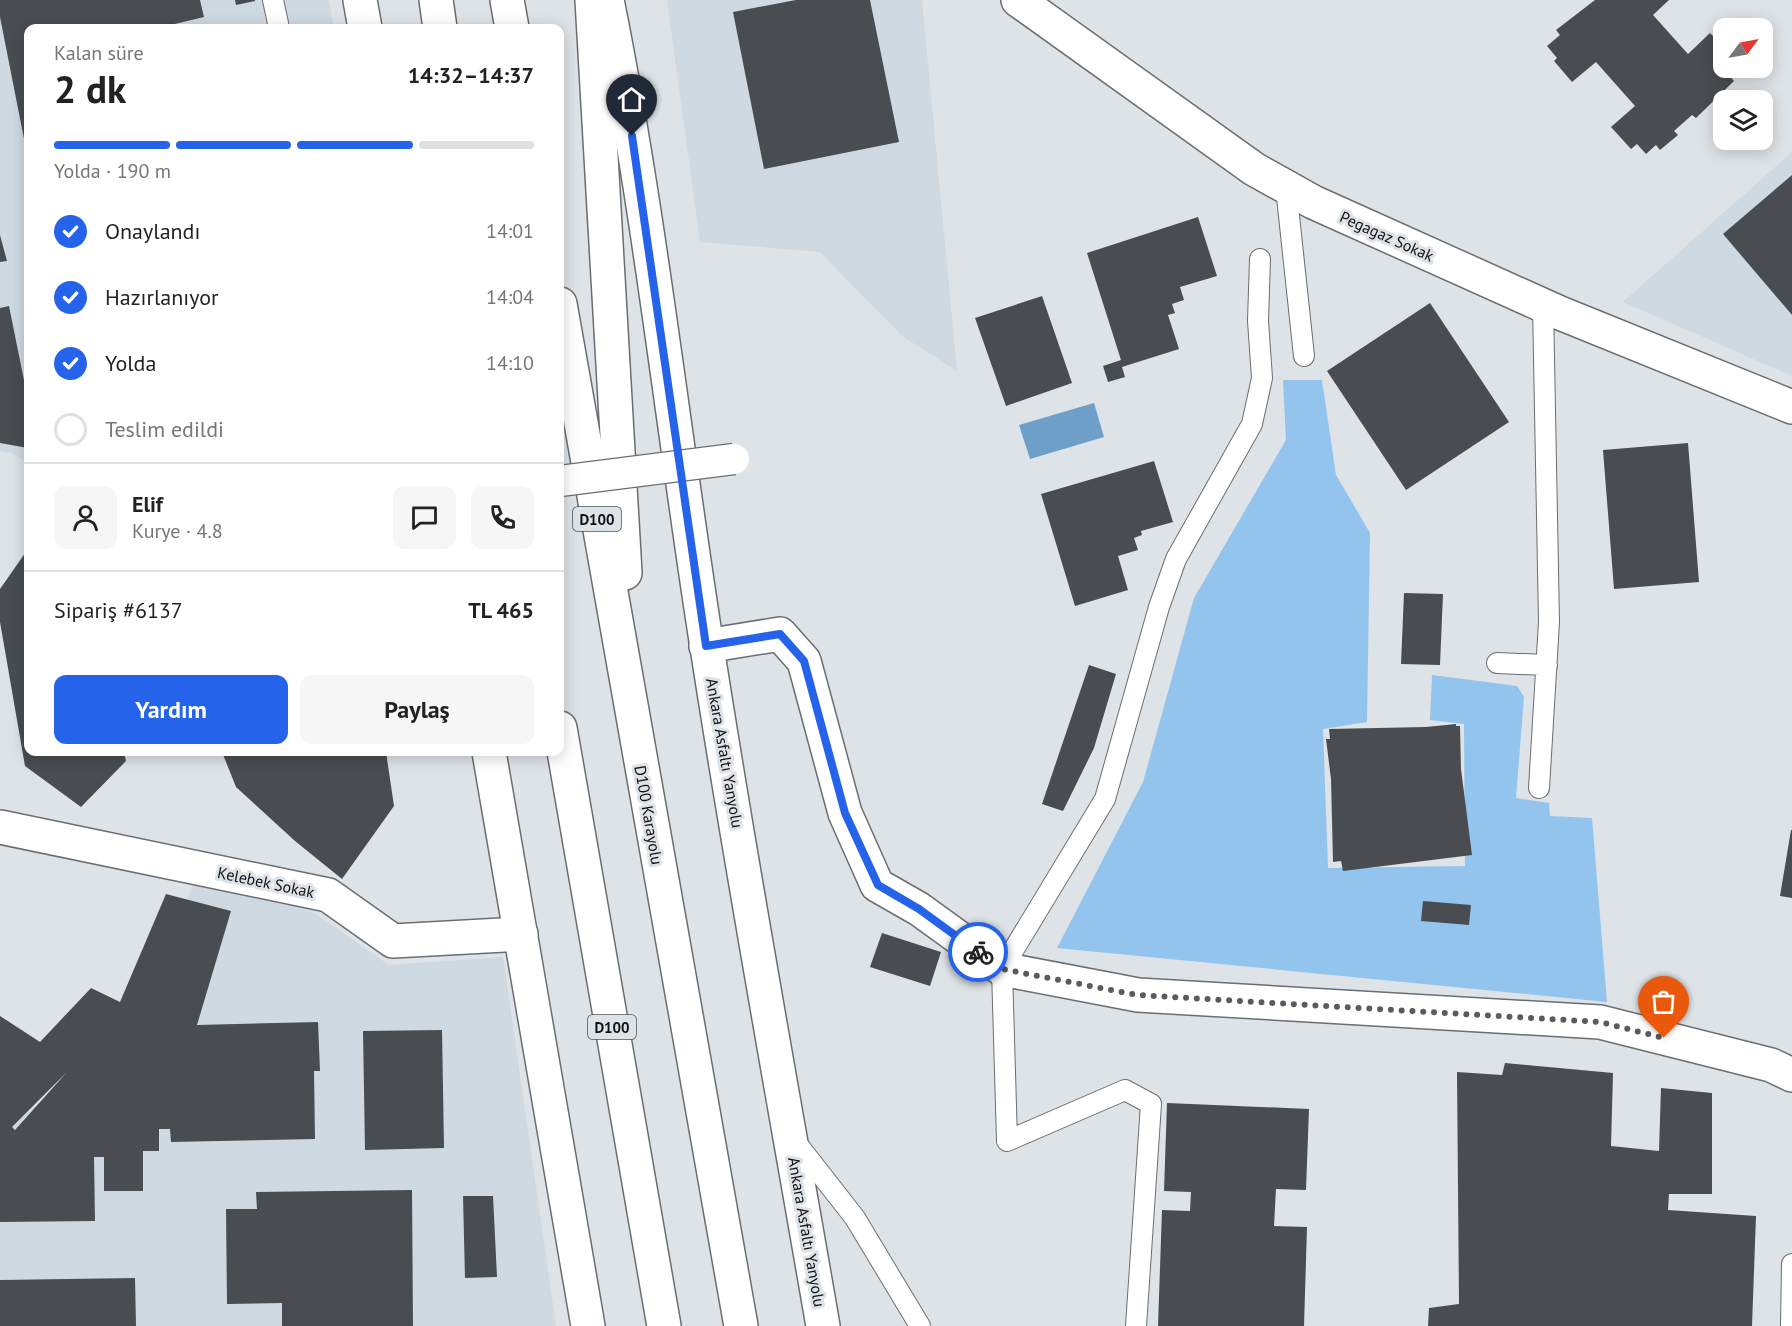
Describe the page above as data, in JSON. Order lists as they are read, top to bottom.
{
  "streets": {
    "main road": [
      "Pegagaz Sokak",
      "D100",
      "Ankara Asfaltı Yanyolu",
      "D100 Karayolu",
      "Kelebek Sokak"
    ]
  },
  "north": "top right",
  "page": {
    "heading": ["2 dk", "Kalan süre", "14:32–14:37"],
    "panel": [
      "Elif",
      "Kurye · 4.8",
      "Sipariş #6137",
      "TL 465"
    ],
    "bar": "Yolda · 190 m",
    "list": [
      ["Onaylandı", "14:01"],
      ["Hazırlanıyor", "14:04"],
      ["Yolda", "14:10"],
      "Teslim edildi"
    ],
    "buttons": ["Yardım", "Paylaş"]
  }
}
